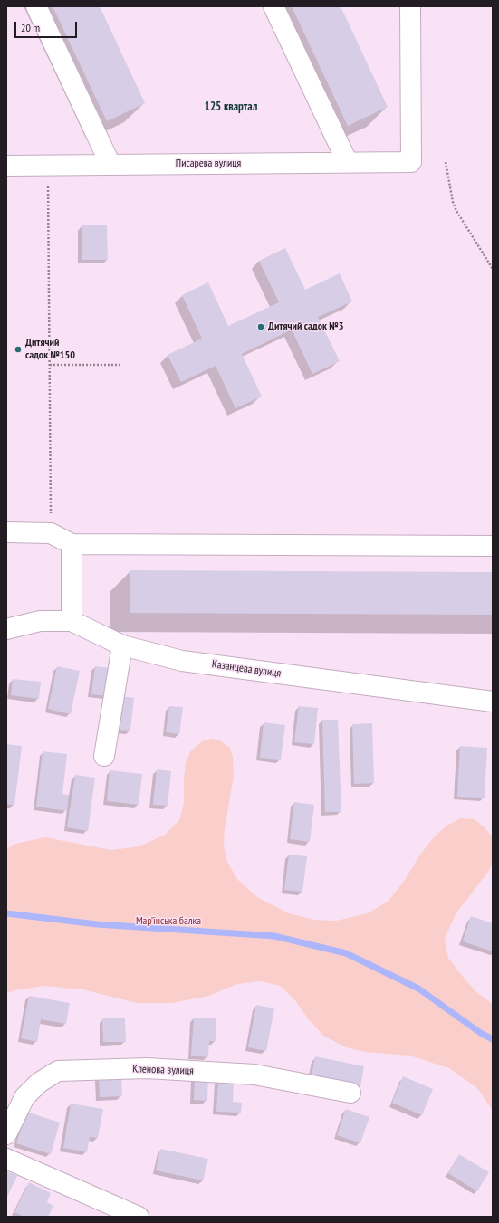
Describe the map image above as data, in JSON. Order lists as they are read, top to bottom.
{
  "streets": {
    "street": ["Писарева вулиця", "Казанцева вулиця", "Кленова вулиця"]
  },
  "districts": ["125 квартал"],
  "parks": ["Мар’їнська балка"],
  "places": ["Дитячий садок №3", "Дитячий садок №150"],
  "scale_bar": "20 m"
}
